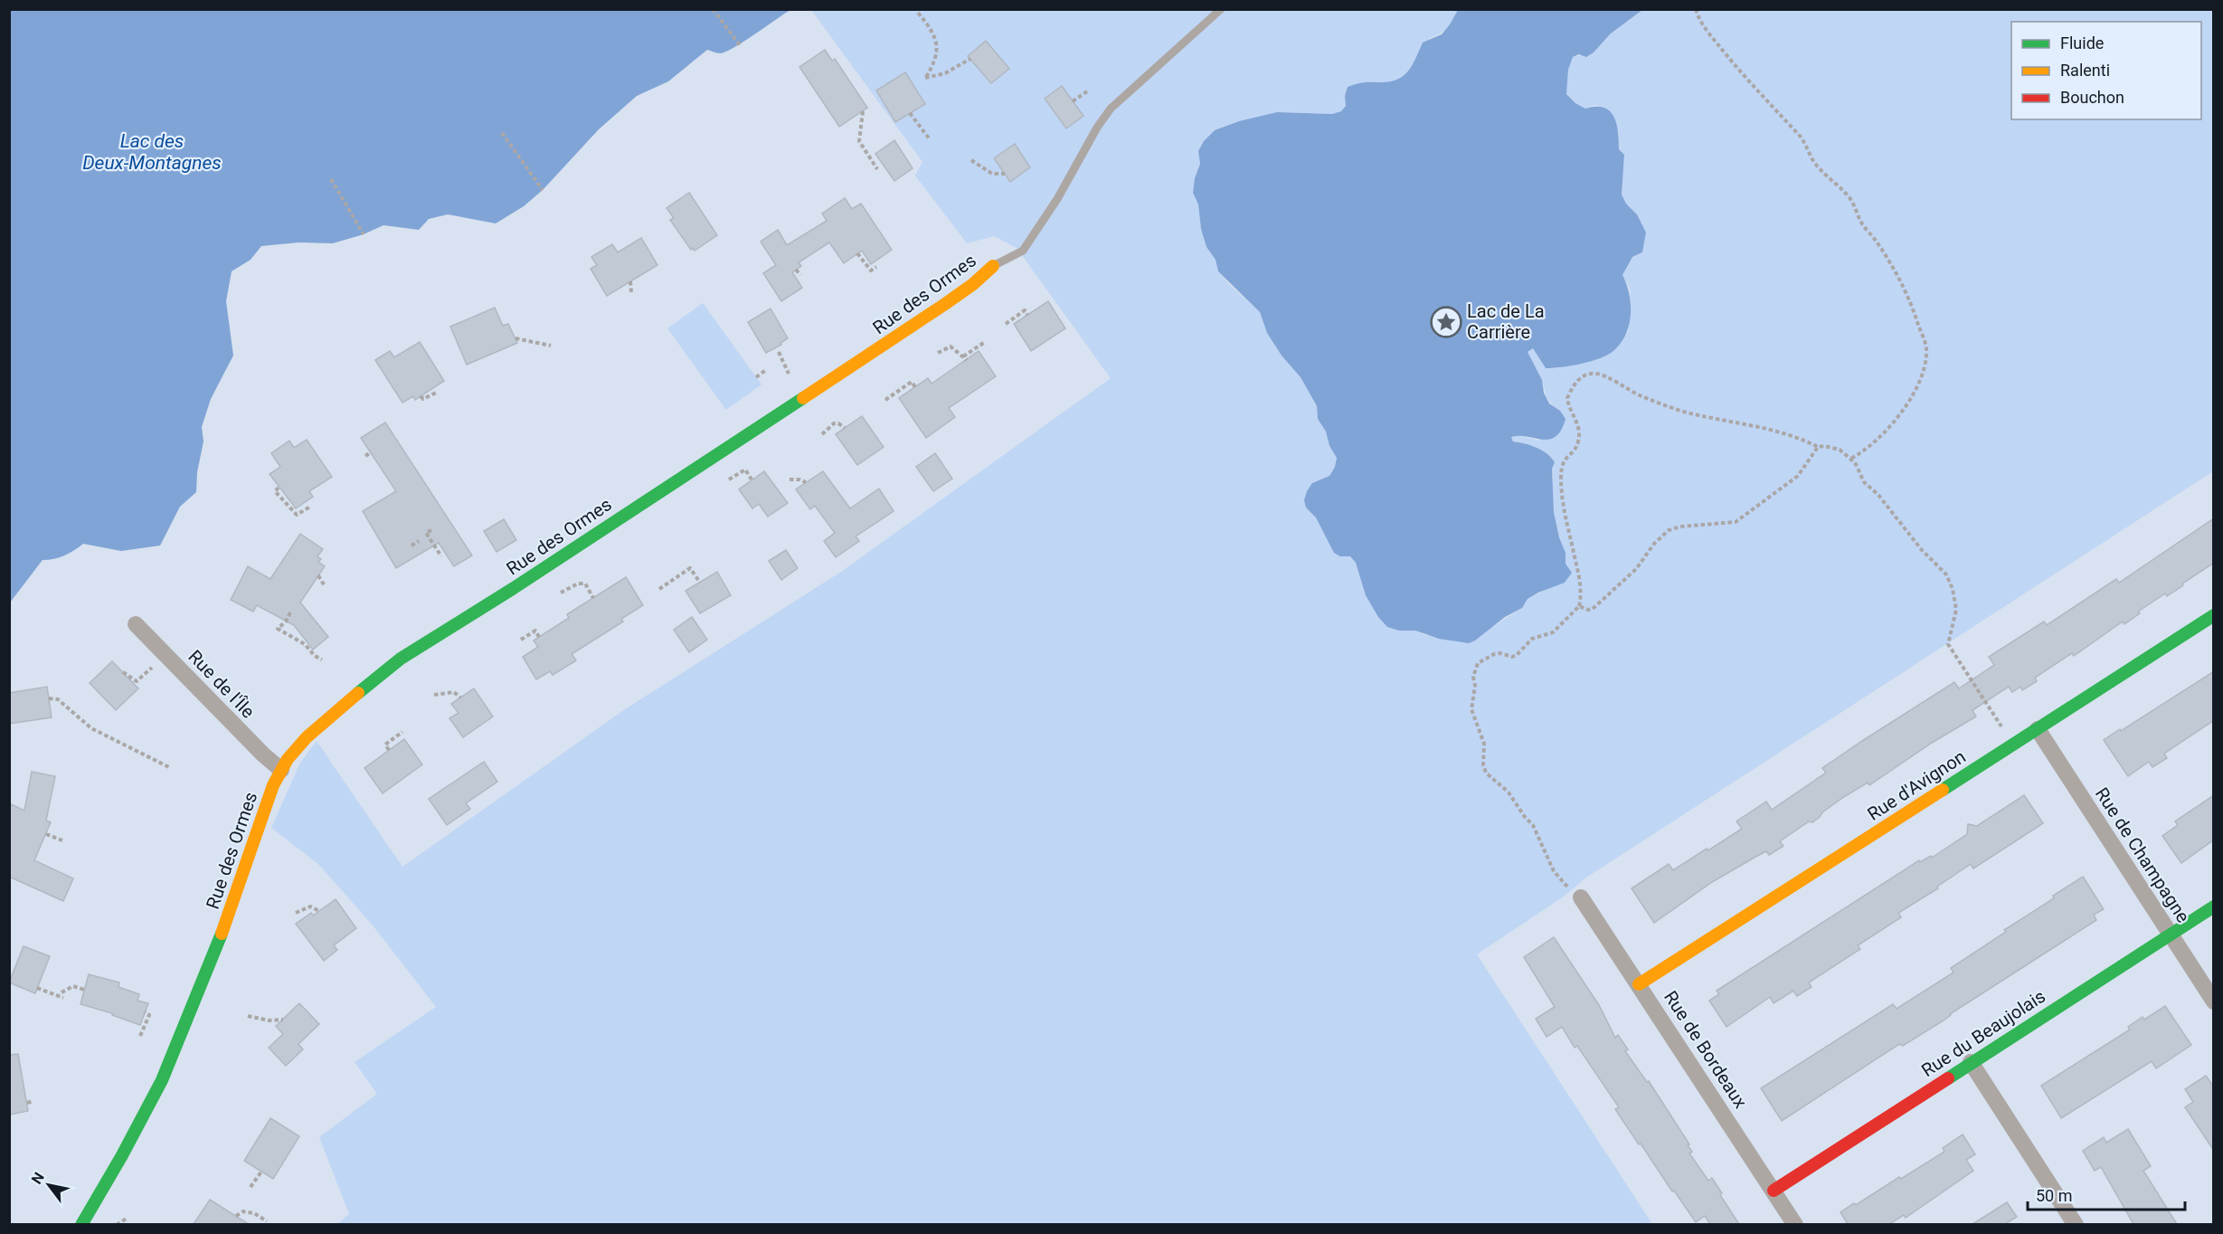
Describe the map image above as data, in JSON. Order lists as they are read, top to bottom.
{
  "streets": {
    "street": [
      "Rue des Ormes",
      "Rue de l'Île",
      "Rue d'Avignon",
      "Rue de Champagne",
      "Rue du Beaujolais",
      "Rue de Bordeaux"
    ]
  },
  "crossings": [
    ["Rue des Ormes", "Rue de l'Île"],
    ["Rue d'Avignon", "Rue de Champagne"],
    ["Rue d'Avignon", "Rue de Bordeaux"],
    ["Rue de Champagne", "Rue du Beaujolais"],
    ["Rue du Beaujolais", "Rue de Bordeaux"]
  ],
  "water": ["Lac des Deux-Montagnes"],
  "places": {
    "place": ["Lac de La Carrière"]
  },
  "legend": ["Fluide", "Ralenti", "Bouchon"],
  "scale_bar": "50 m",
  "north": "top left"
}
